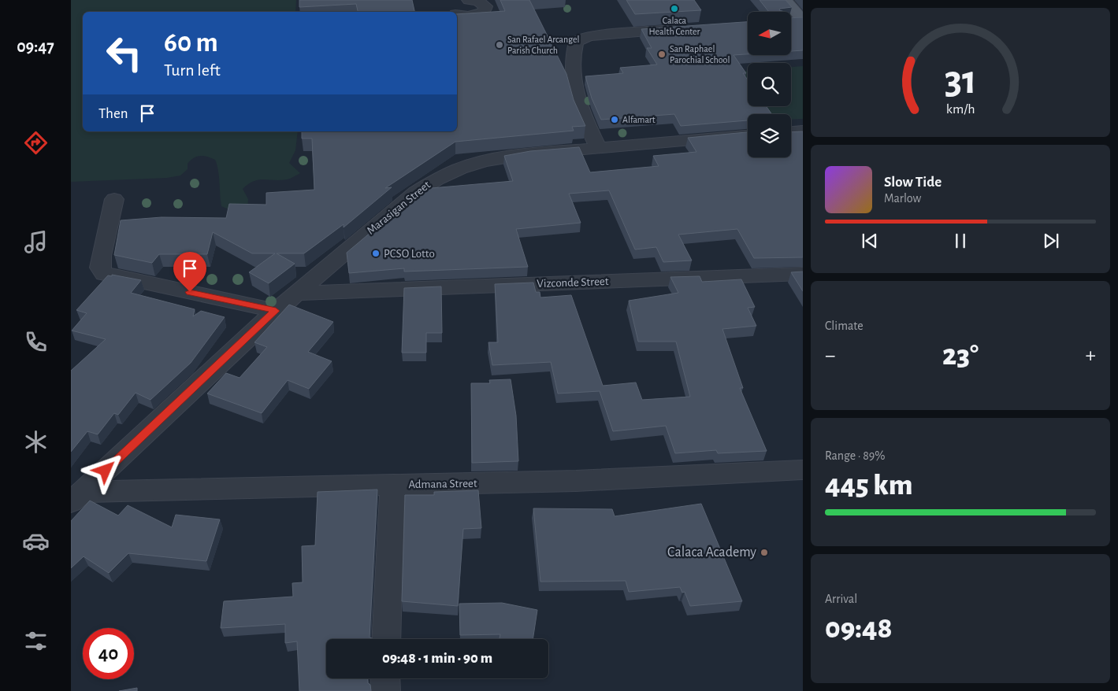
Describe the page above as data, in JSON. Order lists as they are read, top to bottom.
{
  "streets": {
    "street": ["Marasigan Street", "Vizconde Street", "Admana Street"]
  },
  "crossings": [
    ["Marasigan Street", "Vizconde Street"],
    ["Marasigan Street", "Admana Street"]
  ],
  "places": [
    "Calaca Health Center",
    "San Rafael Arcangel Parish Church",
    "San Raphael Parochial School",
    "Alfamart",
    "PCSO Lotto",
    "Calaca Academy"
  ],
  "north": "left",
  "page": {
    "tabs": "09:47",
    "turn": ["60 m", "Turn left"],
    "then": "Then",
    "song": ["Slow Tide", "Marlow"],
    "tile": [
      "Climate",
      ["Range · 89%", "445 km"],
      ["Arrival", "09:48"]
    ],
    "heat": ["−", "23°", "+"],
    "limit": "40",
    "trip": "09:48 · 1 min · 90 m",
    "gauge": ["31", "km/h"]
  }
}
